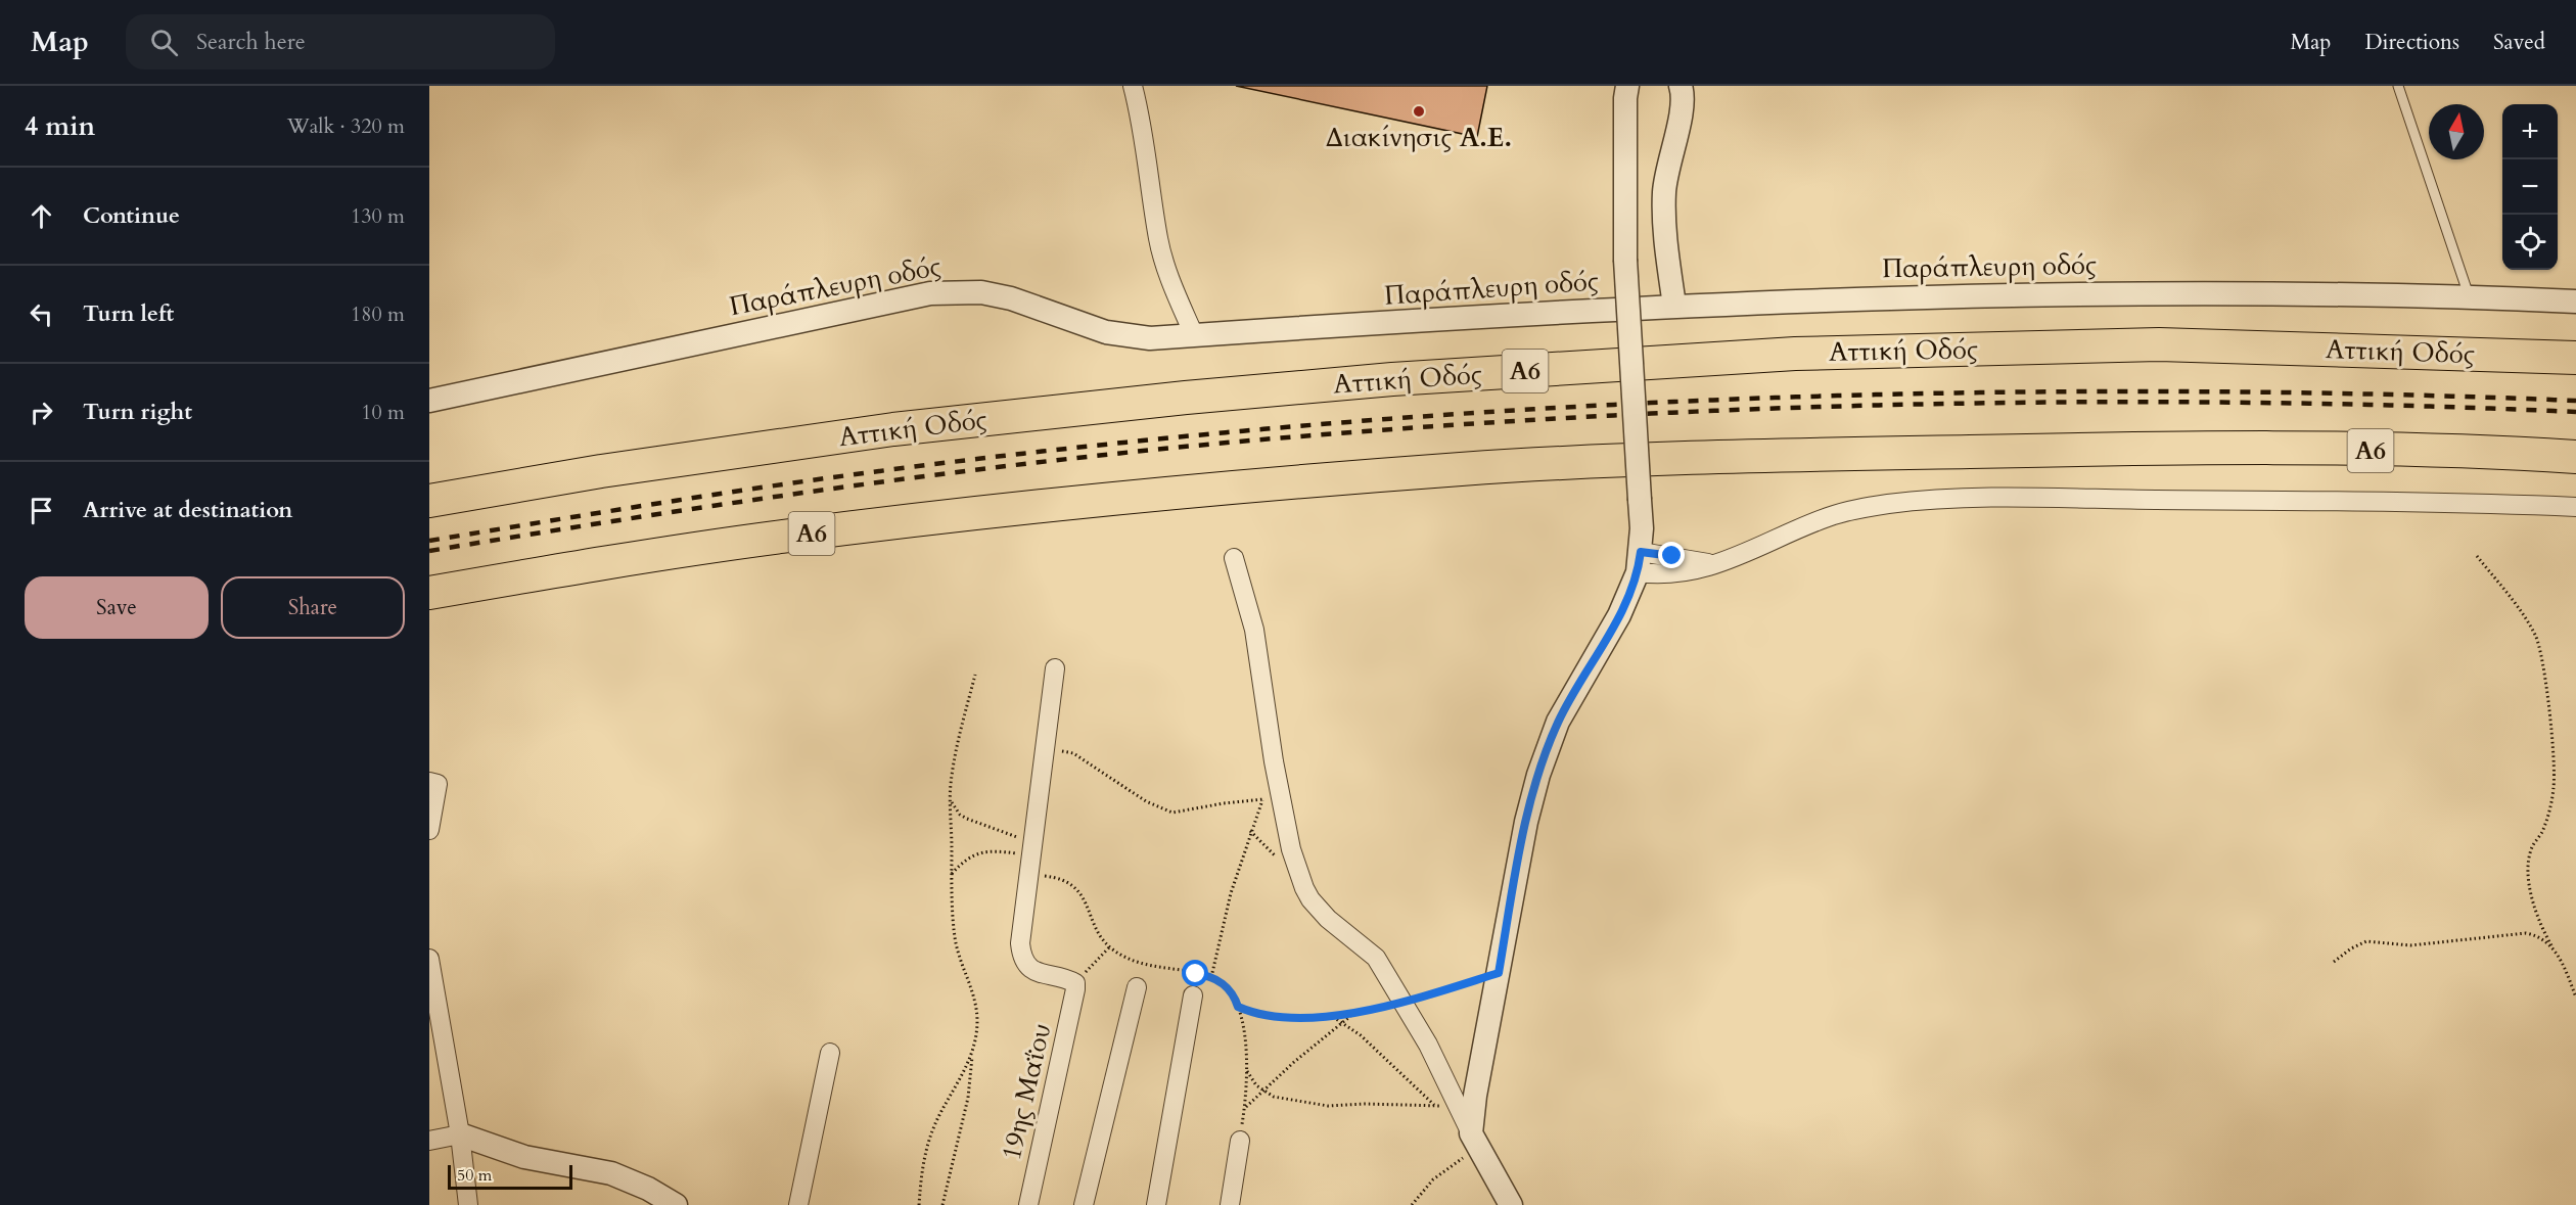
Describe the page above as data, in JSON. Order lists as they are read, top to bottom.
{
  "streets": {
    "highway": ["Αττική Οδός", "Α6"],
    "street": ["Παράπλευρη οδός", "19ης Μαΐου"]
  },
  "places": ["Διακίνησις Α.Ε."],
  "scale_bar": "50 m",
  "north": "top",
  "page": {
    "header": "Map",
    "search": "Search here",
    "nav": ["Map", "Directions", "Saved"],
    "heading": ["4 min", "Walk · 320 m"],
    "map_buttons": ["+", "−"],
    "list": [
      ["Continue", "130 m"],
      ["Turn left", "180 m"],
      ["Turn right", "10 m"],
      "Arrive at destination"
    ],
    "buttons": ["Save", "Share"],
    "scale": "50 m"
  }
}
